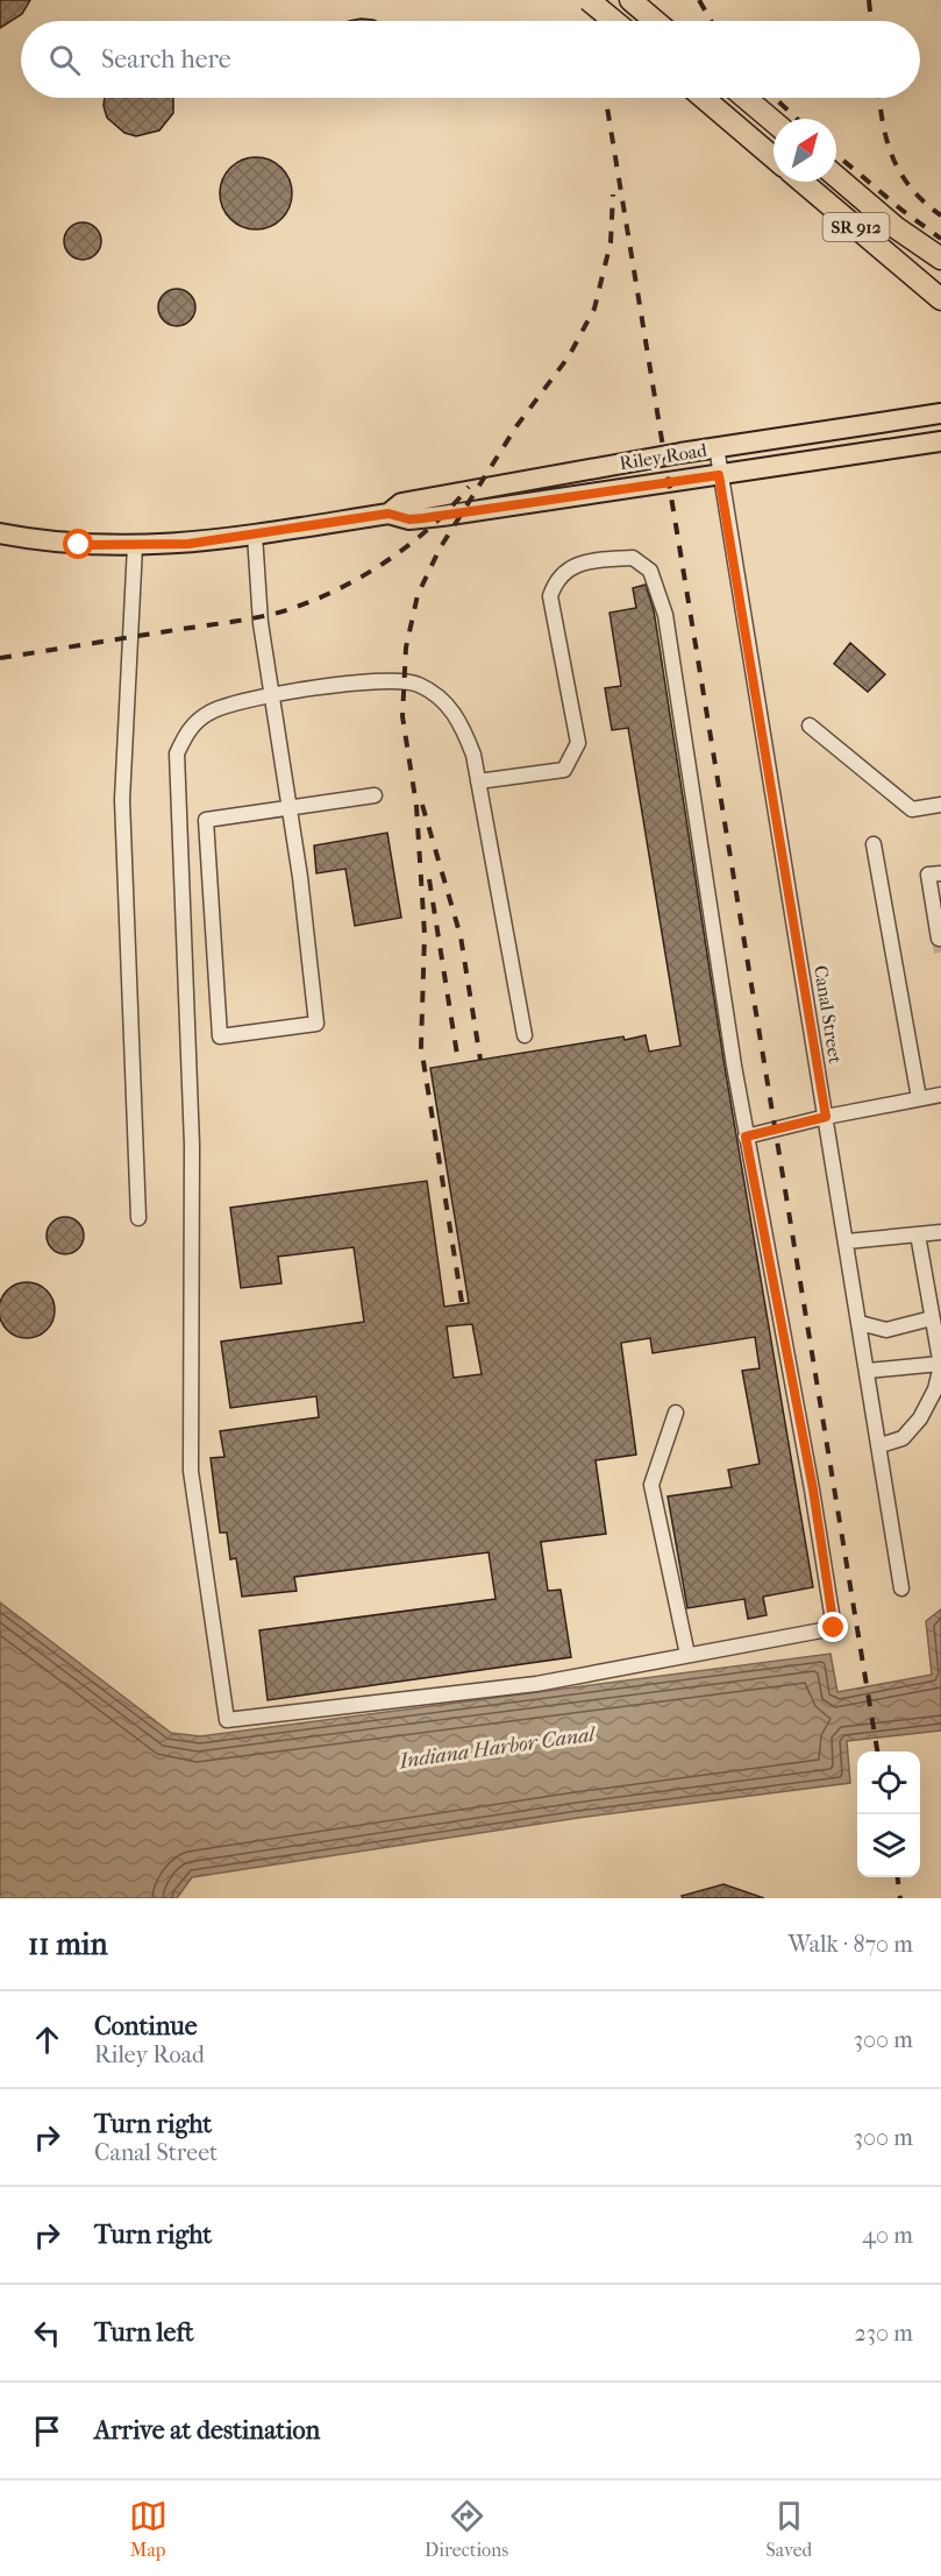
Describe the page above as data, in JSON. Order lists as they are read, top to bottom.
{
  "streets": {
    "highway": ["SR 912"],
    "main road": ["Riley Road"],
    "street": ["Canal Street"]
  },
  "crossings": [
    ["Riley Road", "Canal Street"]
  ],
  "water": ["Indiana Harbor Canal"],
  "north": "top right",
  "page": {
    "search": "Search here",
    "heading": ["11 min", "Walk · 870 m"],
    "list": [
      ["Continue", "Riley Road", "300 m"],
      ["Turn right", "Canal Street", "300 m"],
      ["Turn right", "40 m"],
      ["Turn left", "230 m"],
      "Arrive at destination"
    ],
    "nav": ["Map", "Directions", "Saved"]
  }
}
